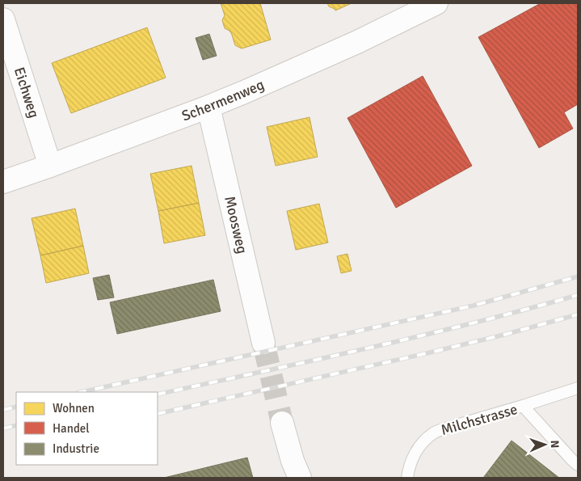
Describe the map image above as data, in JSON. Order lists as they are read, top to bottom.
{
  "streets": {
    "street": ["Eichweg", "Schermenweg", "Moosweg"],
    "lane": ["Milchstrasse"]
  },
  "crossings": [
    ["Eichweg", "Schermenweg"],
    ["Schermenweg", "Moosweg"]
  ],
  "legend": ["Wohnen", "Handel", "Industrie"],
  "north": "right"
}
